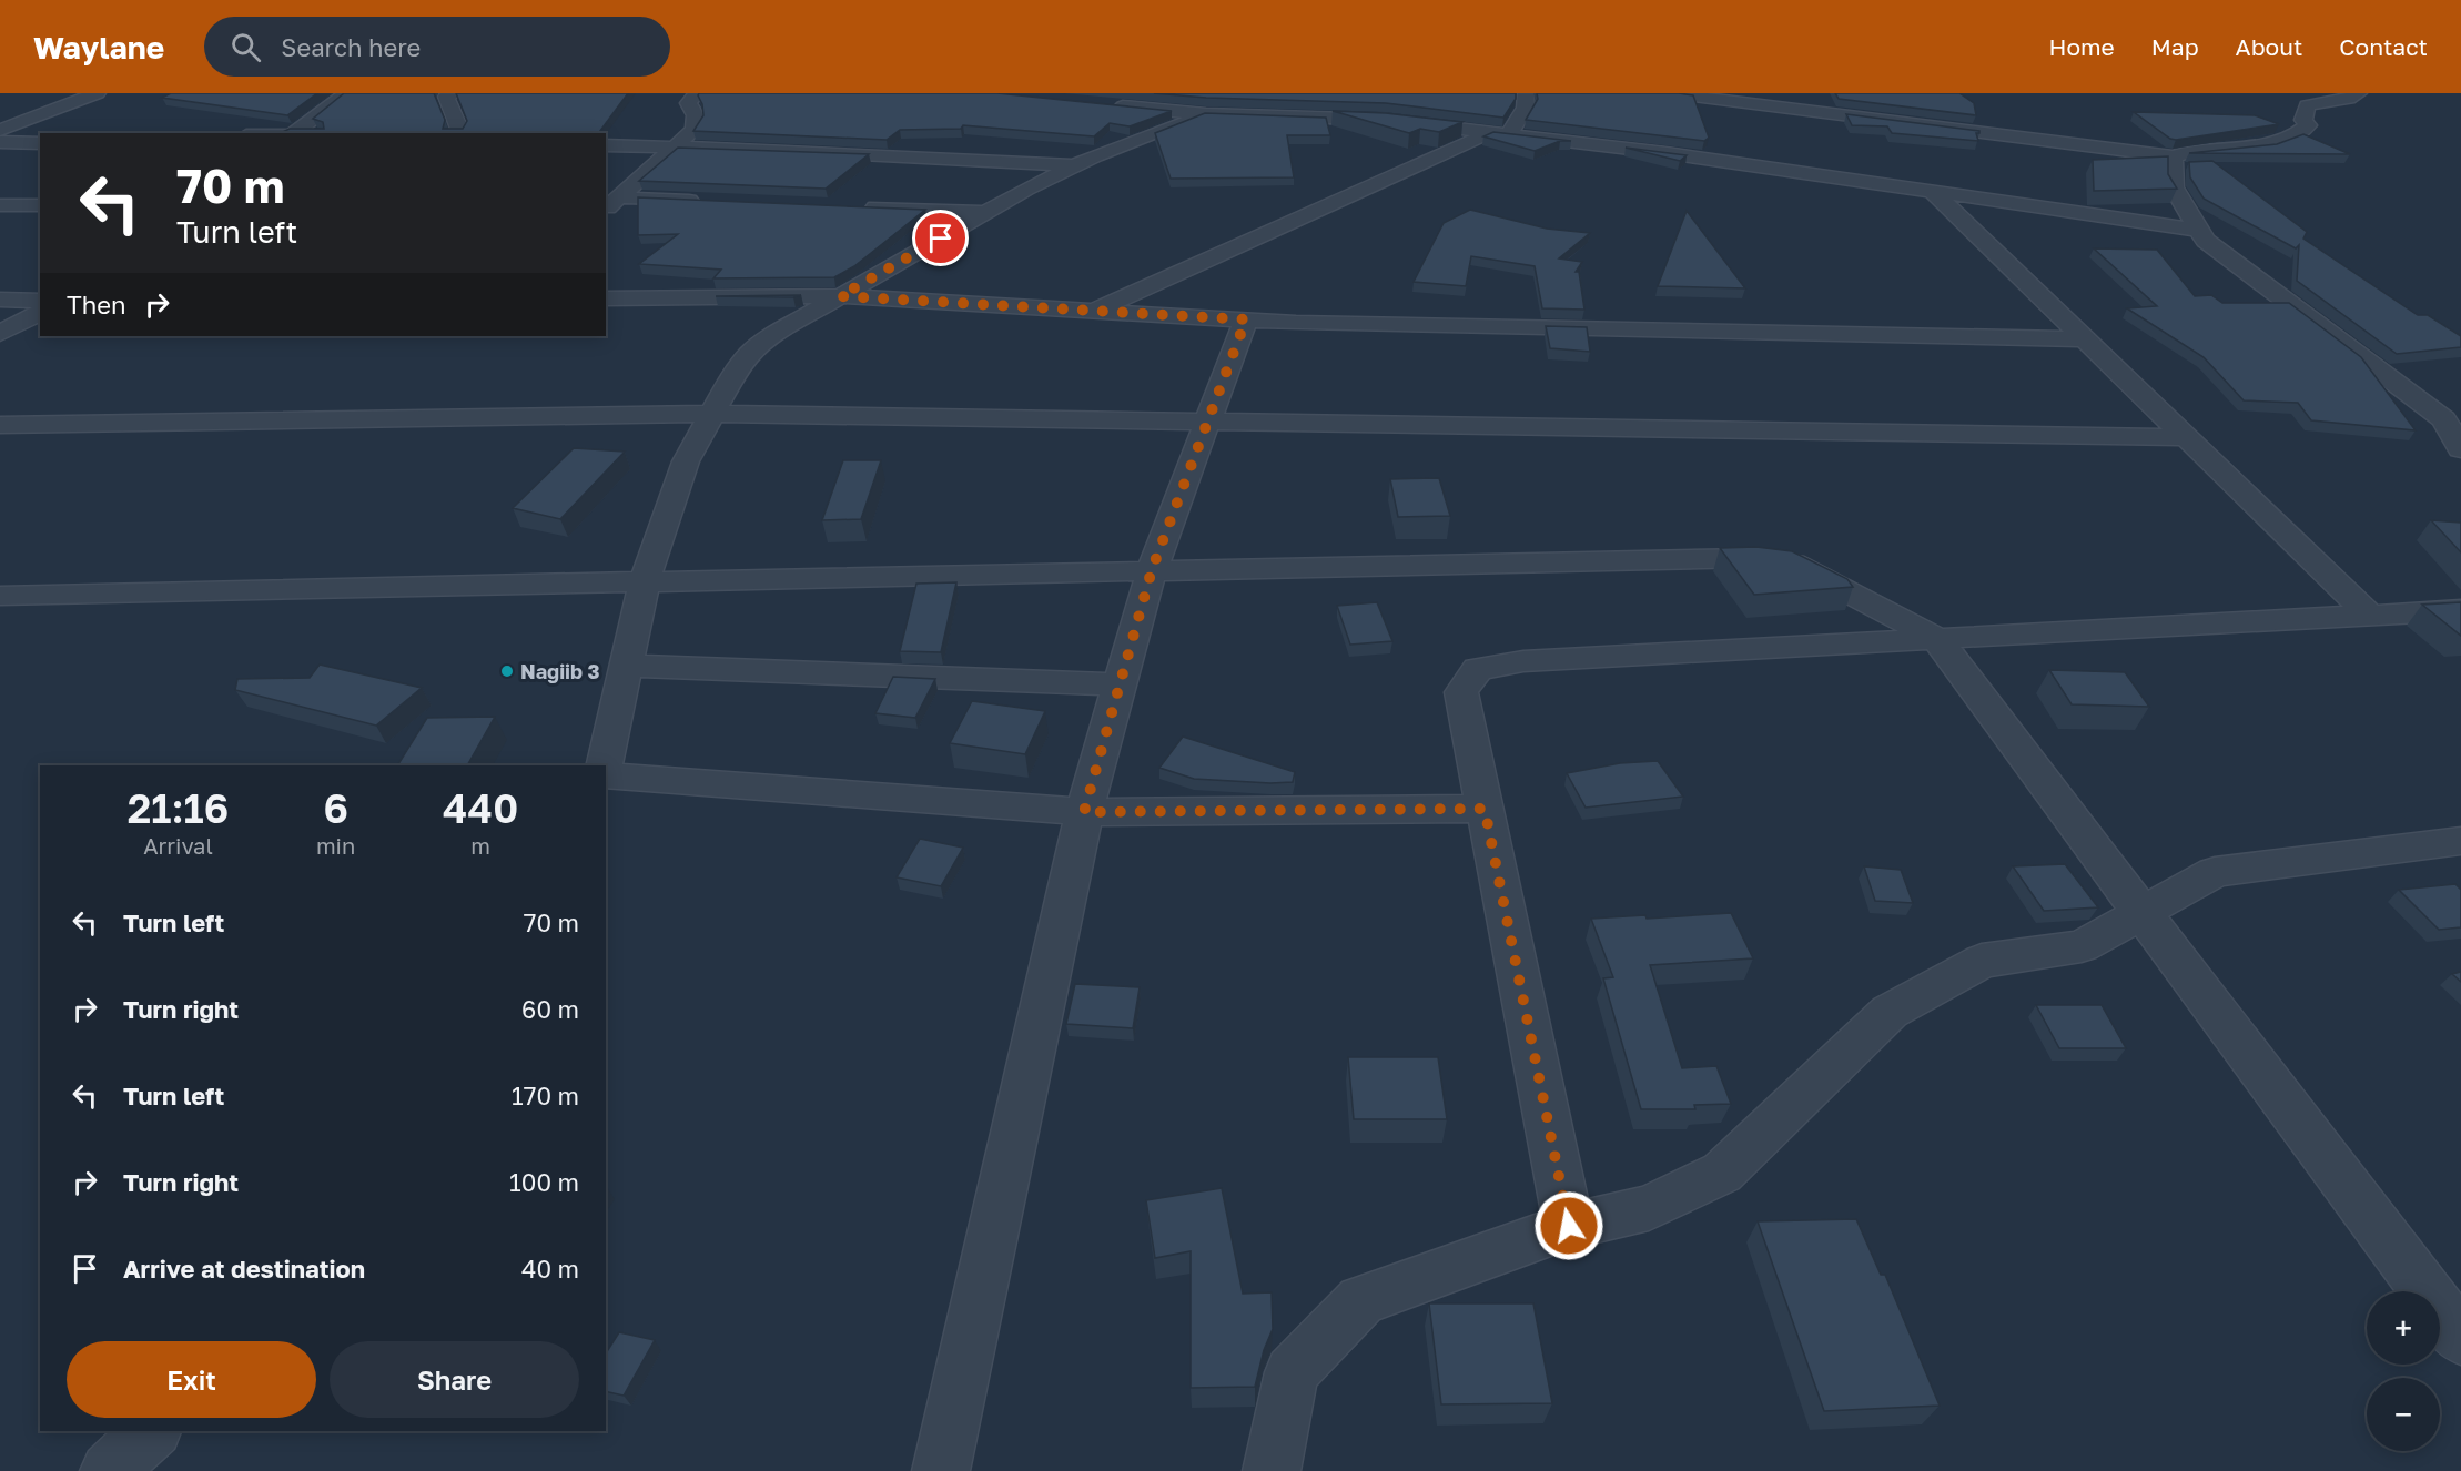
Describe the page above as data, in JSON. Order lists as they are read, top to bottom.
{
  "places": ["Nagiib 3"],
  "page": {
    "header": "Waylane",
    "search": "Search here",
    "nav": [
      "Home",
      "Map",
      "About",
      "Contact"
    ],
    "turn": ["70 m", "Turn left"],
    "then": "Then",
    "eta": [
      "21:16",
      "Arrival",
      "6",
      "min",
      "440",
      "m"
    ],
    "list": [
      {
        "name": "Turn left",
        "value": "70 m"
      },
      {
        "name": "Turn right",
        "value": "60 m"
      },
      {
        "name": "Turn left",
        "value": "170 m"
      },
      {
        "name": "Turn right",
        "value": "100 m"
      },
      {
        "name": "Arrive at destination",
        "value": "40 m"
      }
    ],
    "map_buttons": ["+", "−"],
    "buttons": ["Exit", "Share"]
  }
}
